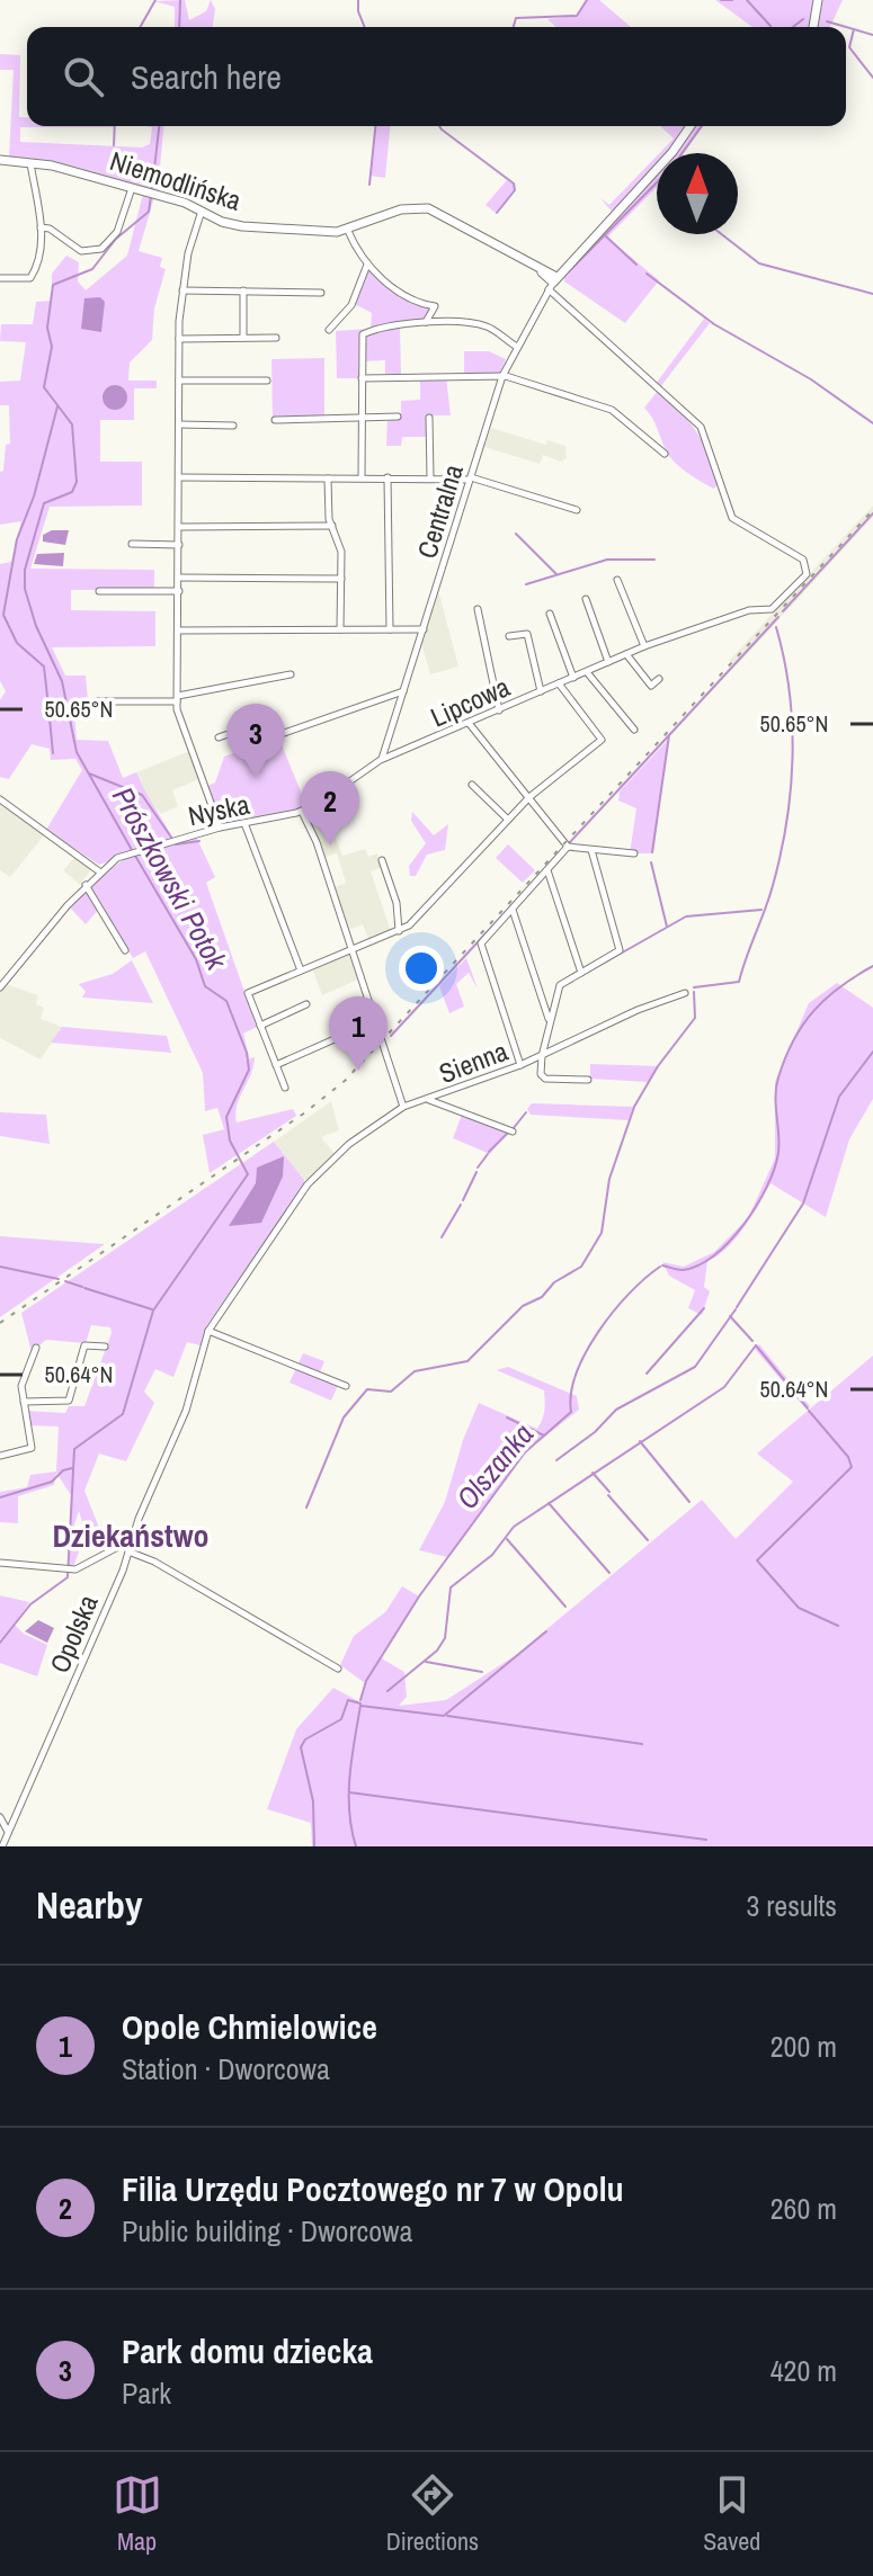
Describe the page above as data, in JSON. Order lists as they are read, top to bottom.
{
  "streets": {
    "main road": ["Niemodlińska"],
    "street": [
      "Centralna",
      "Lipcowa",
      "Nyska",
      "Sienna",
      "Opolska"
    ]
  },
  "crossings": [
    ["Niemodlińska", "Centralna"],
    ["Niemodlińska", "Lipcowa"],
    ["Centralna", "Lipcowa"],
    ["Centralna", "Nyska"],
    ["Lipcowa", "Nyska"],
    ["Sienna", "Opolska"]
  ],
  "districts": ["Dziekaństwo"],
  "water": ["Prószkowski Potok", "Olszanka"],
  "north": "top",
  "page": {
    "search": "Search here",
    "pins": ["3", "2", "1"],
    "heading": ["Nearby", "3 results"],
    "list": [
      {
        "mark": "1",
        "name": "Opole Chmielowice",
        "note": "Station · Dworcowa",
        "value": "200 m"
      },
      {
        "mark": "2",
        "name": "Filia Urzędu Pocztowego nr 7 w Opolu",
        "note": "Public building · Dworcowa",
        "value": "260 m"
      },
      {
        "mark": "3",
        "name": "Park domu dziecka",
        "note": "Park",
        "value": "420 m"
      }
    ],
    "nav": ["Map", "Directions", "Saved"]
  },
  "coordinates": ["50.65°N", "50.64°N"]
}
